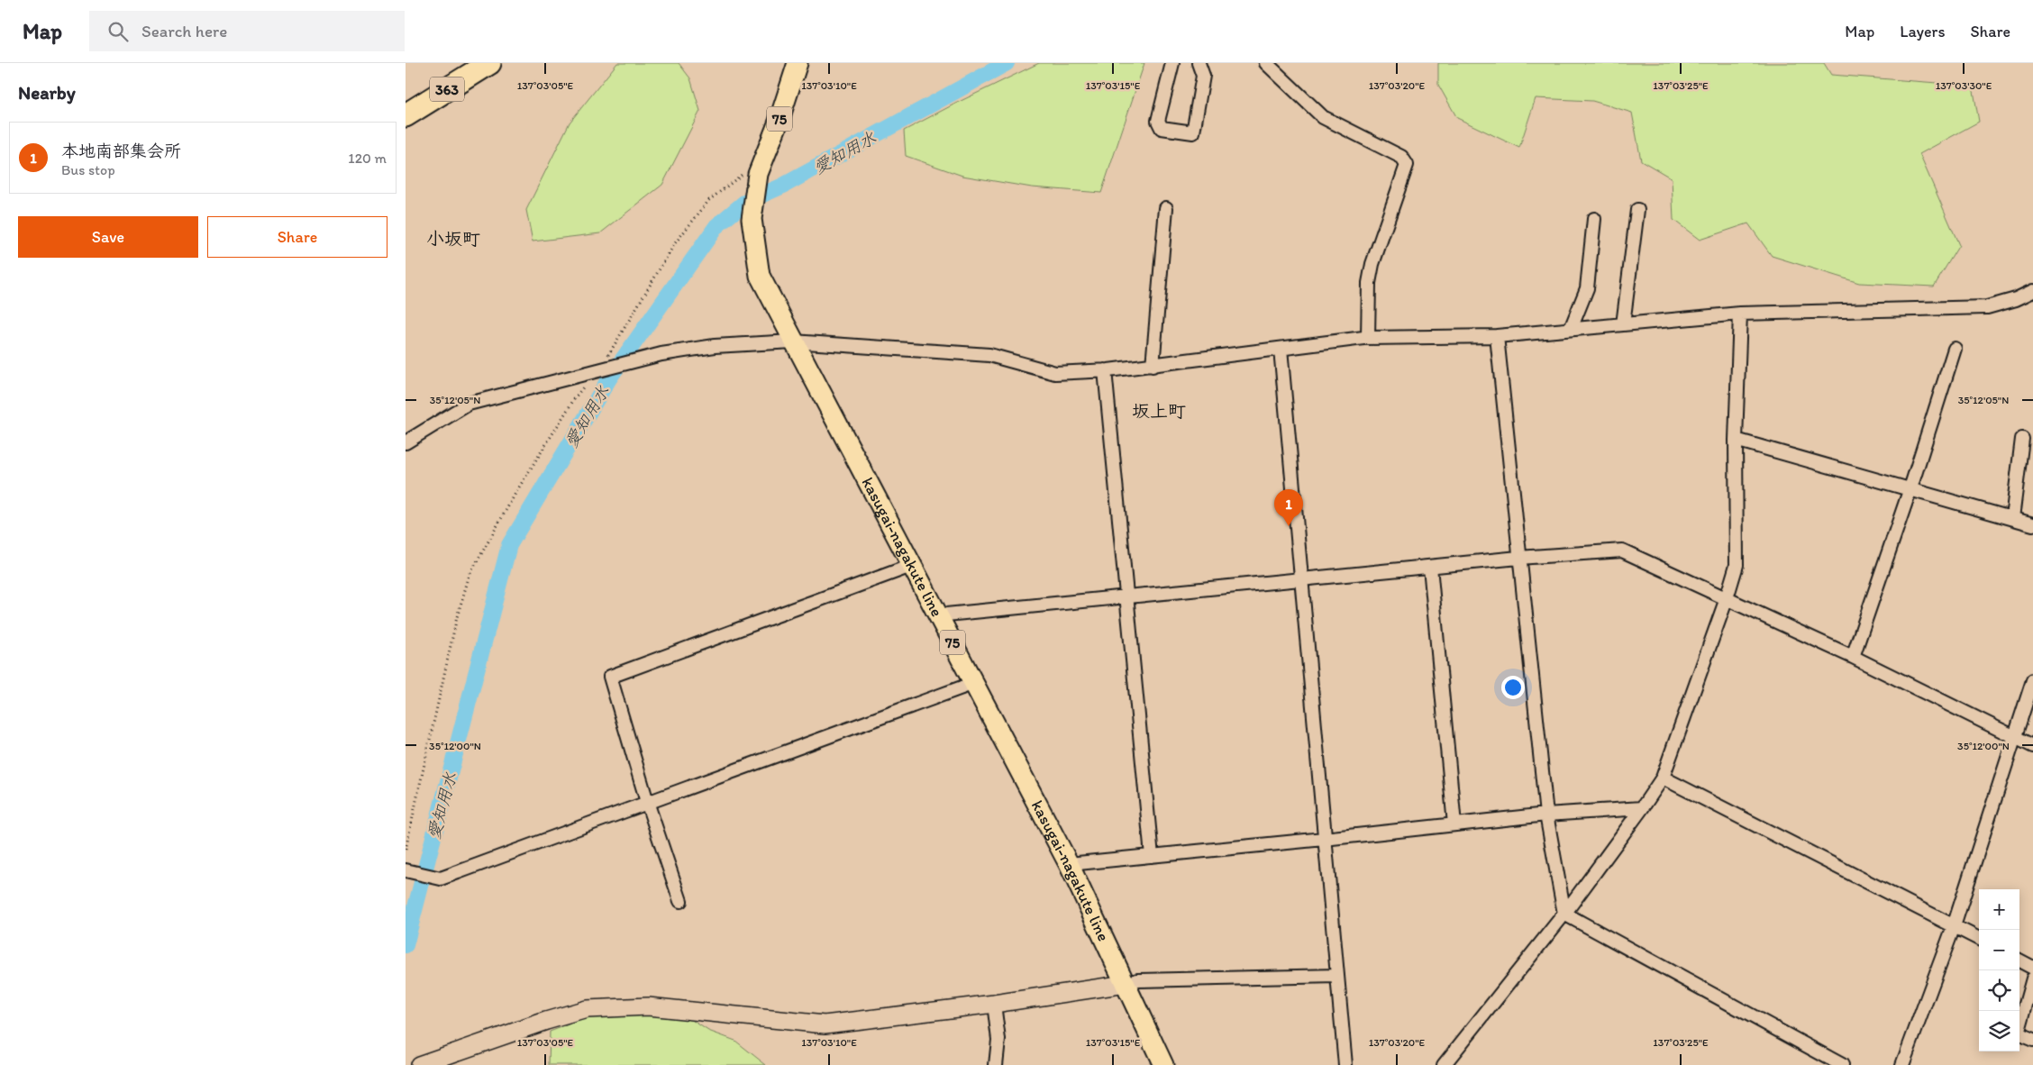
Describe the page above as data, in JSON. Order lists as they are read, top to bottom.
{
  "streets": {
    "highway": ["363"],
    "main road": ["75", "kasugai-nagakute line"]
  },
  "districts": ["小坂町", "坂上町"],
  "water": ["愛知用水"],
  "page": {
    "header": "Map",
    "search": "Search here",
    "nav": ["Map", "Layers", "Share"],
    "heading": "Nearby",
    "list": [
      {
        "mark": "1",
        "name": "本地南部集会所",
        "note": "Bus stop",
        "value": "120 m"
      }
    ],
    "buttons": ["Save", "Share"],
    "pins": "1",
    "map_buttons": ["+", "−"]
  },
  "coordinates": [
    "137°03'05\"E",
    "137°03'10\"E",
    "137°03'15\"E",
    "137°03'20\"E",
    "137°03'25\"E",
    "137°03'30\"E",
    "35°12'05\"N",
    "35°12'00\"N"
  ]
}
